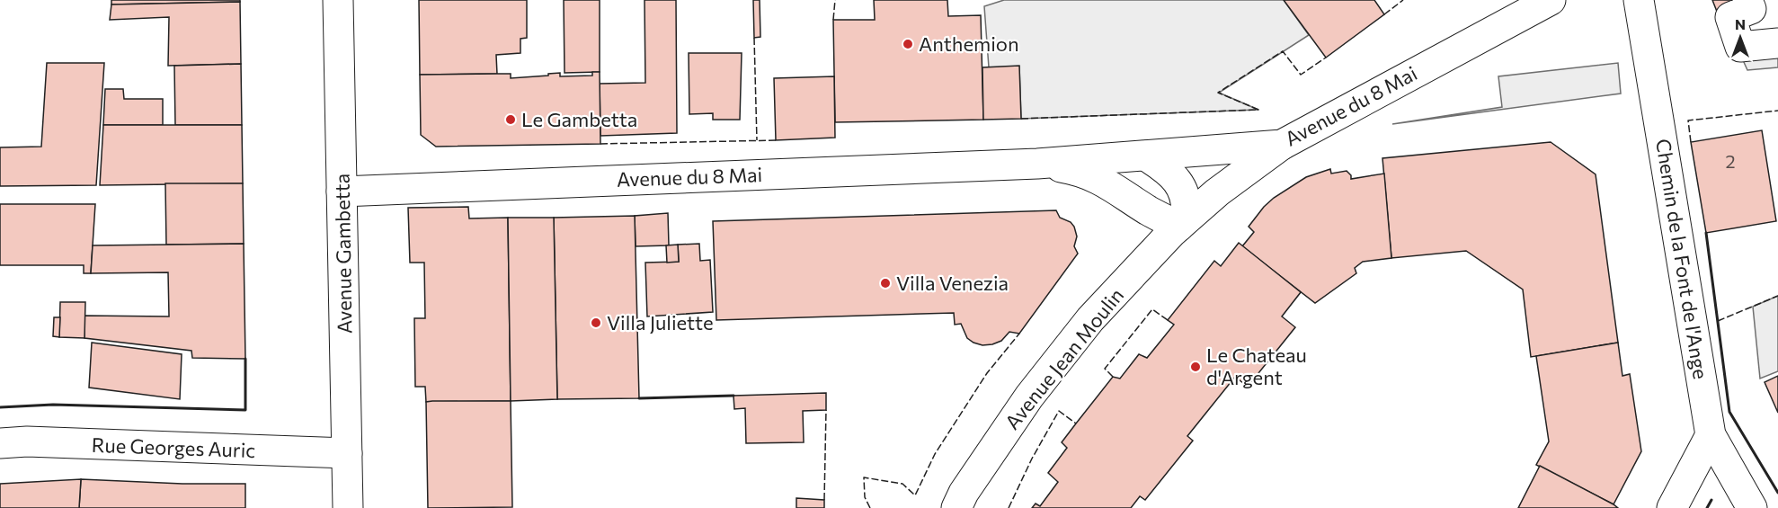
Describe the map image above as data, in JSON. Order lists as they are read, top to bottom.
{
  "streets": {
    "street": [
      "Avenue du 8 Mai",
      "Avenue Gambetta",
      "Chemin de la Font de l'Ange",
      "Avenue Jean Moulin",
      "Rue Georges Auric"
    ]
  },
  "crossings": [
    ["Avenue du 8 Mai", "Avenue Gambetta"],
    ["Avenue du 8 Mai", "Avenue Jean Moulin"],
    ["Avenue Gambetta", "Rue Georges Auric"]
  ],
  "places": [
    "Anthemion",
    "Le Gambetta",
    "Villa Venezia",
    "Villa Juliette",
    "Le Chateau d'Argent"
  ],
  "house_numbers": ["2"],
  "north": "top"
}
